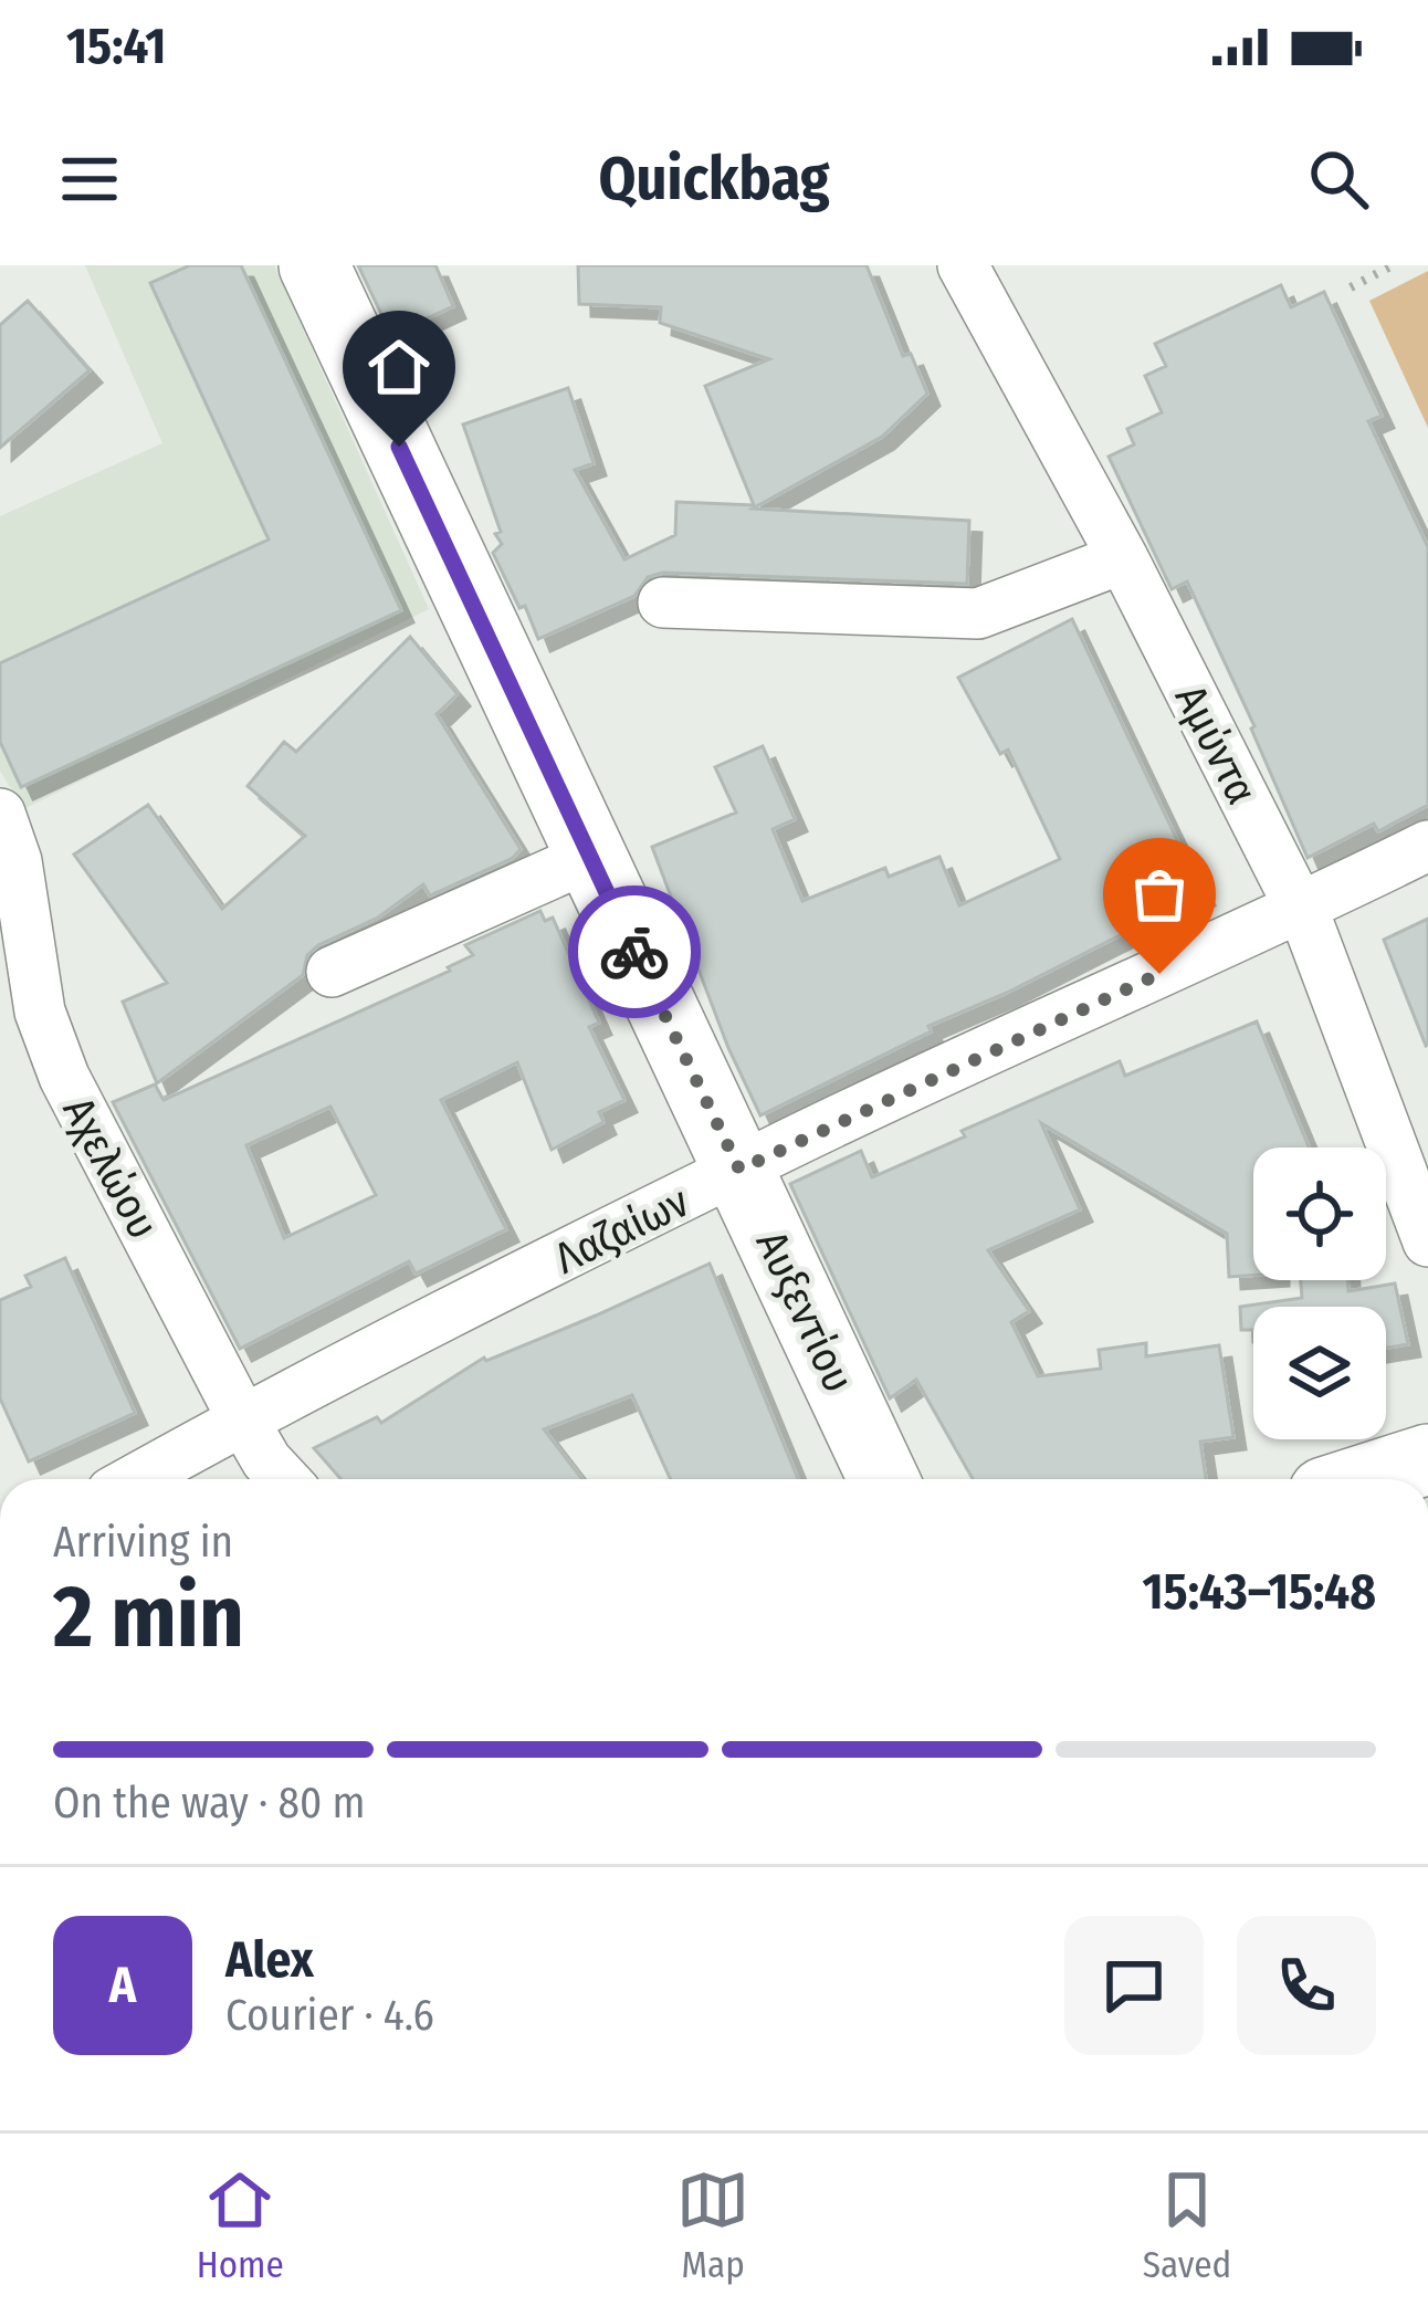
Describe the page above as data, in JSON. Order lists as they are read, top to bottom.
{
  "streets": {
    "street": [
      "Αμύντα",
      "Αχελώου",
      "Λαζαίων",
      "Αυξεντίου"
    ]
  },
  "crossings": [
    ["Αμύντα", "Λαζαίων"],
    ["Αχελώου", "Λαζαίων"],
    ["Λαζαίων", "Αυξεντίου"]
  ],
  "page": {
    "status": "15:41",
    "header": "Quickbag",
    "heading": ["2 min", "Arriving in", "15:43–15:48"],
    "panel": ["Alex", "Courier · 4.6"],
    "bar": "On the way · 80 m",
    "round": "A",
    "tabs": ["Home", "Map", "Saved"]
  }
}
